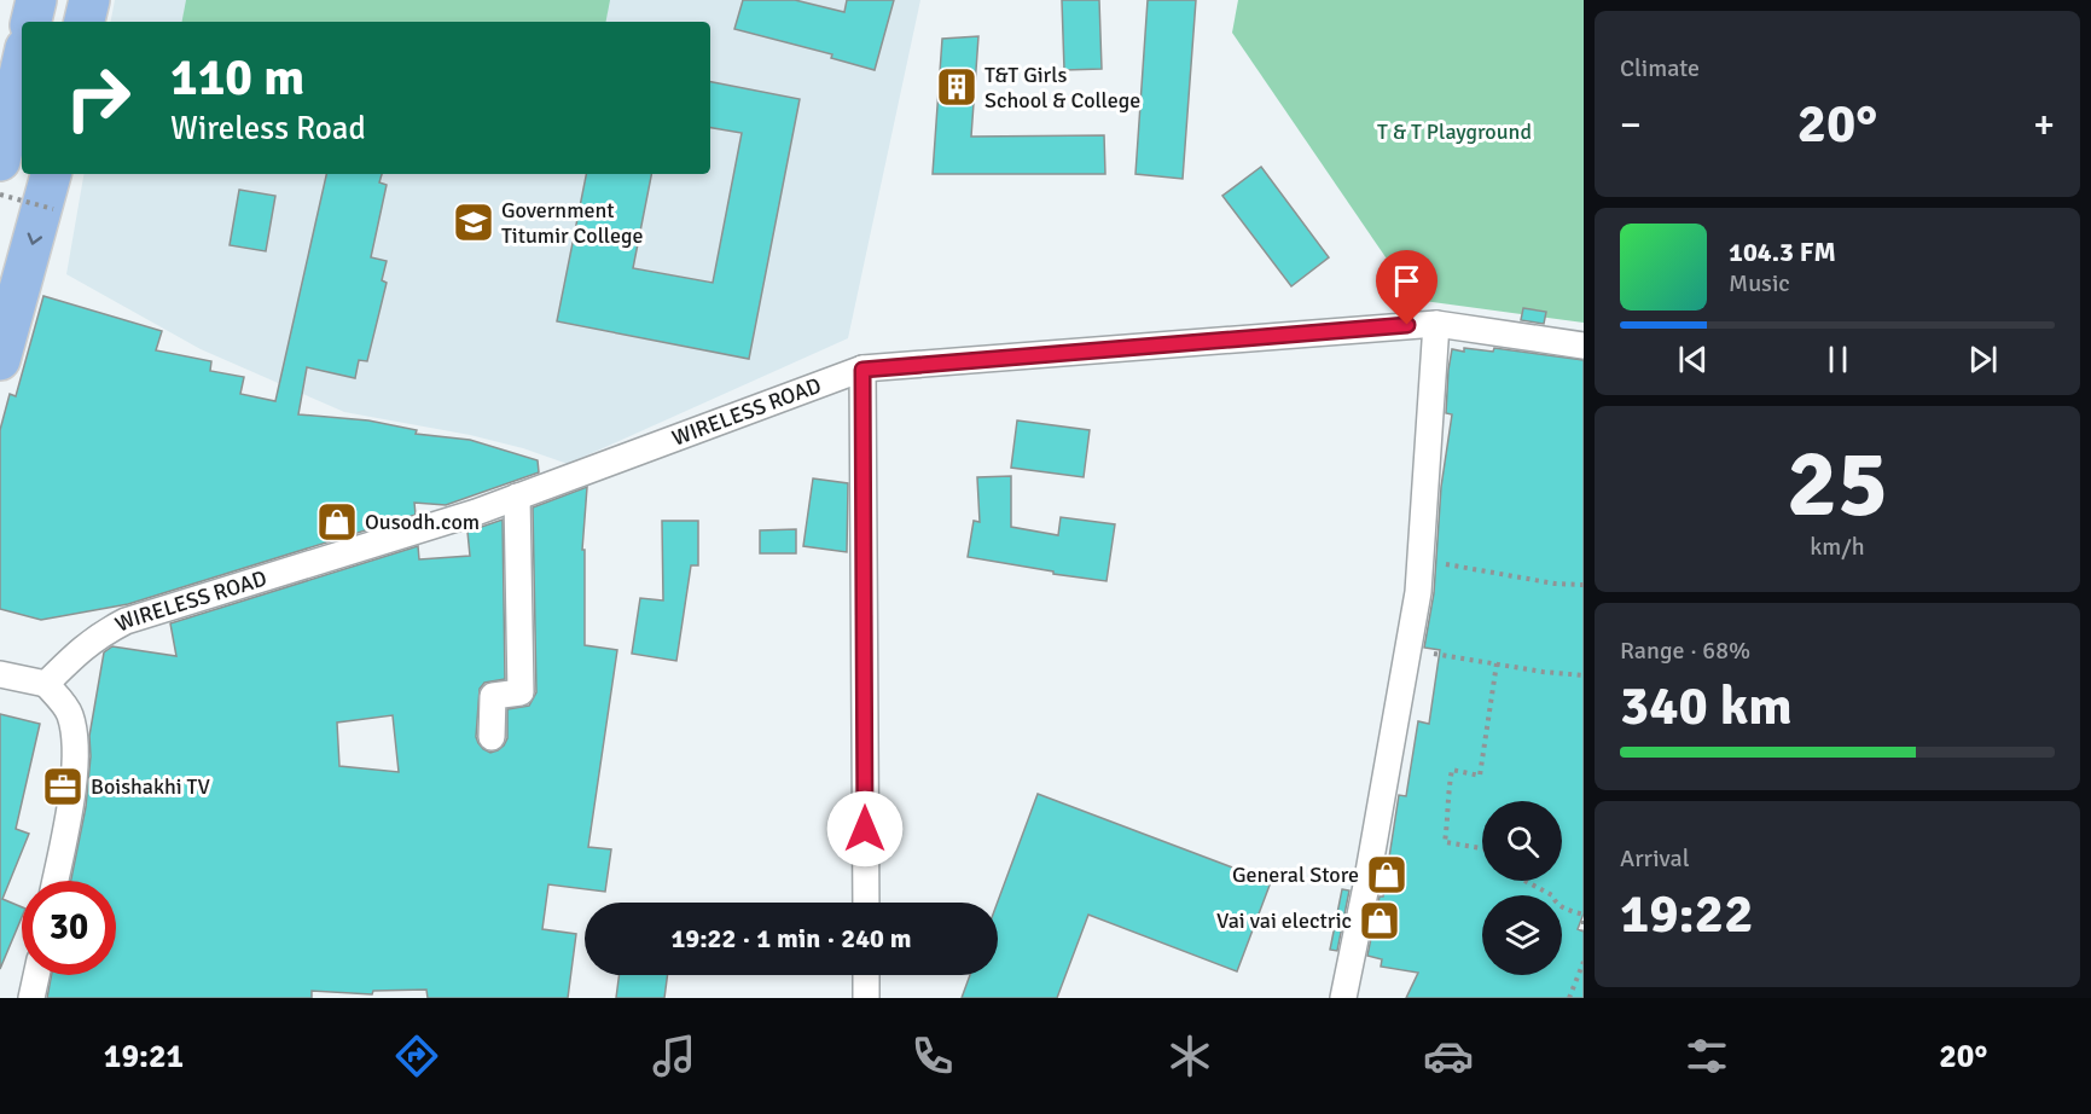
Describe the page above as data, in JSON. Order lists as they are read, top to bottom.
{
  "streets": {
    "street": ["WIRELESS ROAD"]
  },
  "parks": ["T & T Playground"],
  "places": {
    "building": ["T&T Girls School & College"],
    "school or university": ["Government Titumir College"],
    "shop": ["Ousodh.com", "General Store", "Vai vai electric"],
    "office": ["Boishakhi TV"]
  },
  "page": {
    "tile": [
      "Climate",
      ["25", "km/h"],
      ["Range · 68%", "340 km"],
      ["Arrival", "19:22"]
    ],
    "turn": ["110 m", "Wireless Road"],
    "heat": ["−", "20°", "+"],
    "song": ["104.3 FM", "Music"],
    "limit": "30",
    "trip": "19:22 · 1 min · 240 m",
    "tabs": ["19:21", "20°"]
  }
}
